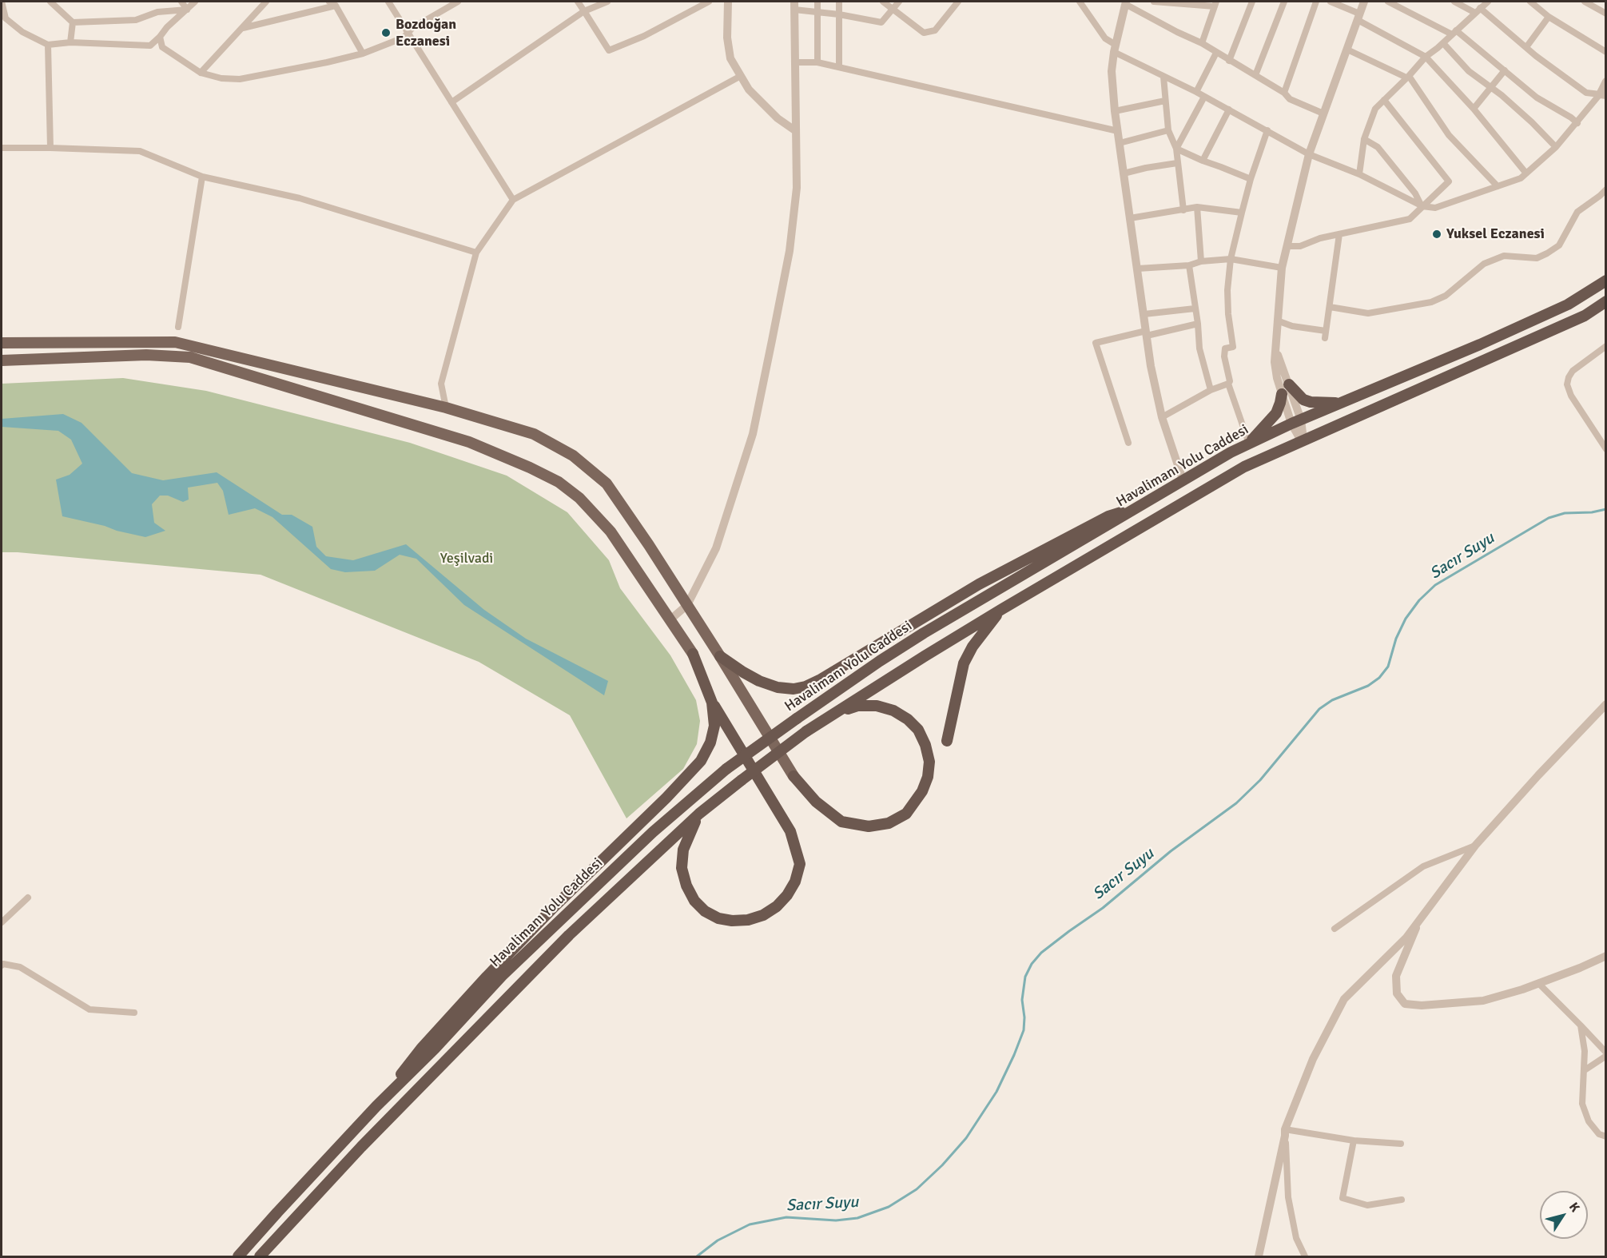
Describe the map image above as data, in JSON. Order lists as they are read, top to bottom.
{
  "streets": {
    "highway": ["Havalimanı Yolu Caddesi"]
  },
  "water": ["Sacır Suyu"],
  "parks": ["Yeşilvadi"],
  "places": ["Bozdoğan Eczanesi", "Yuksel Eczanesi"],
  "north": "top right"
}
